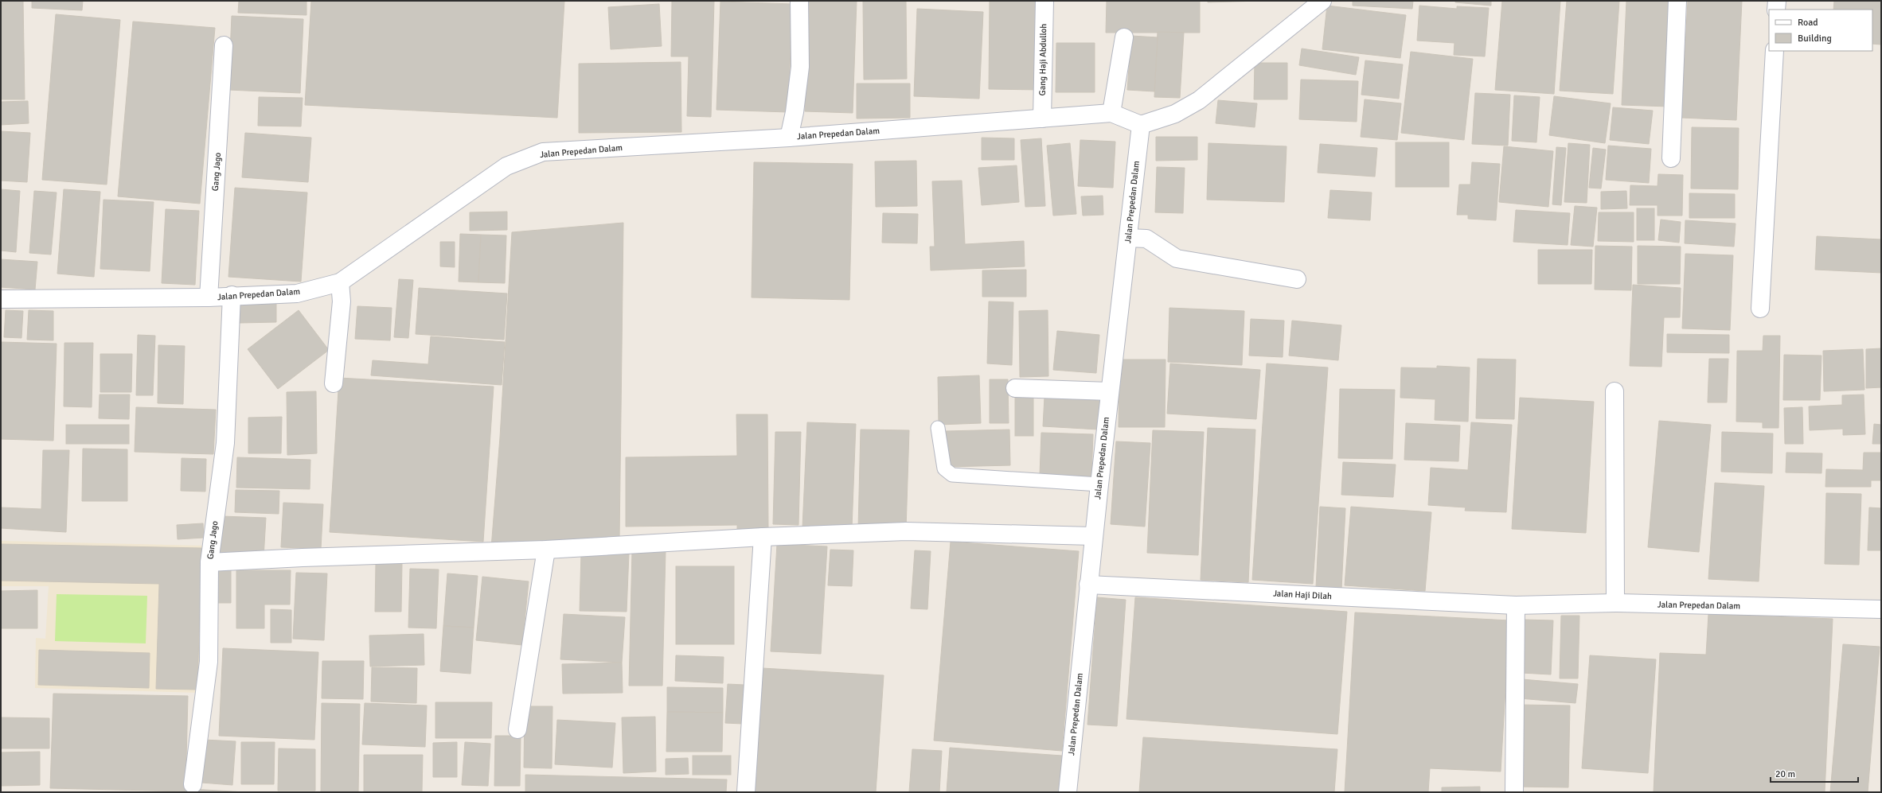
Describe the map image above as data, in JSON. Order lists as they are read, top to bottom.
{
  "streets": {
    "street": [
      "Gang Haji Abdulloh",
      "Jalan Prepedan Dalam",
      "Gang Jago",
      "Jalan Haji Dilah"
    ]
  },
  "crossings": [
    ["Gang Haji Abdulloh", "Jalan Prepedan Dalam"],
    ["Jalan Prepedan Dalam", "Gang Jago"],
    ["Jalan Prepedan Dalam", "Jalan Haji Dilah"]
  ],
  "legend": ["Road", "Building"],
  "scale_bar": "20 m"
}
